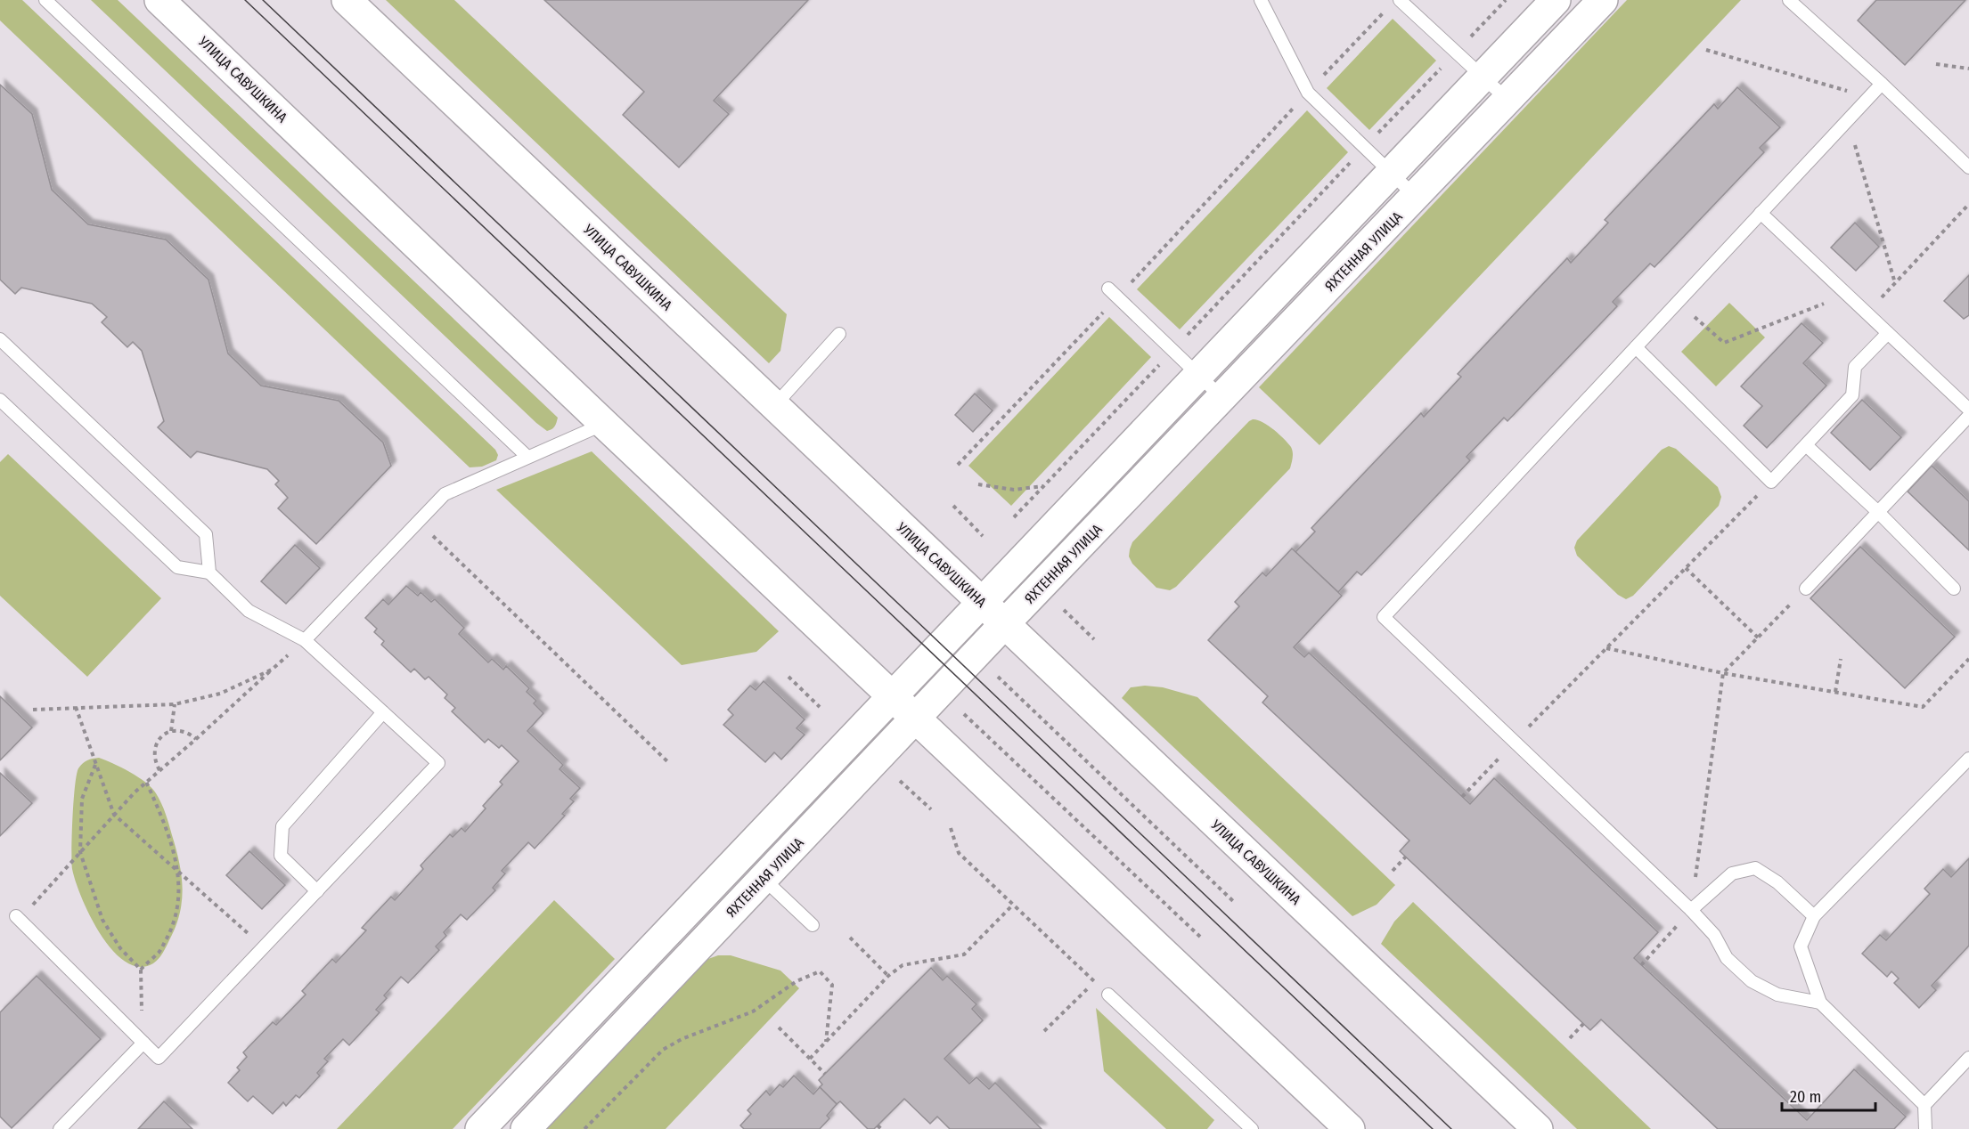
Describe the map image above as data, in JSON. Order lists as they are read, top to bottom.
{
  "streets": {
    "main road": ["УЛИЦА САВУШКИНА", "ЯХТЕННАЯ УЛИЦА"]
  },
  "crossings": [
    ["УЛИЦА САВУШКИНА", "ЯХТЕННАЯ УЛИЦА"]
  ],
  "scale_bar": "20 m"
}
